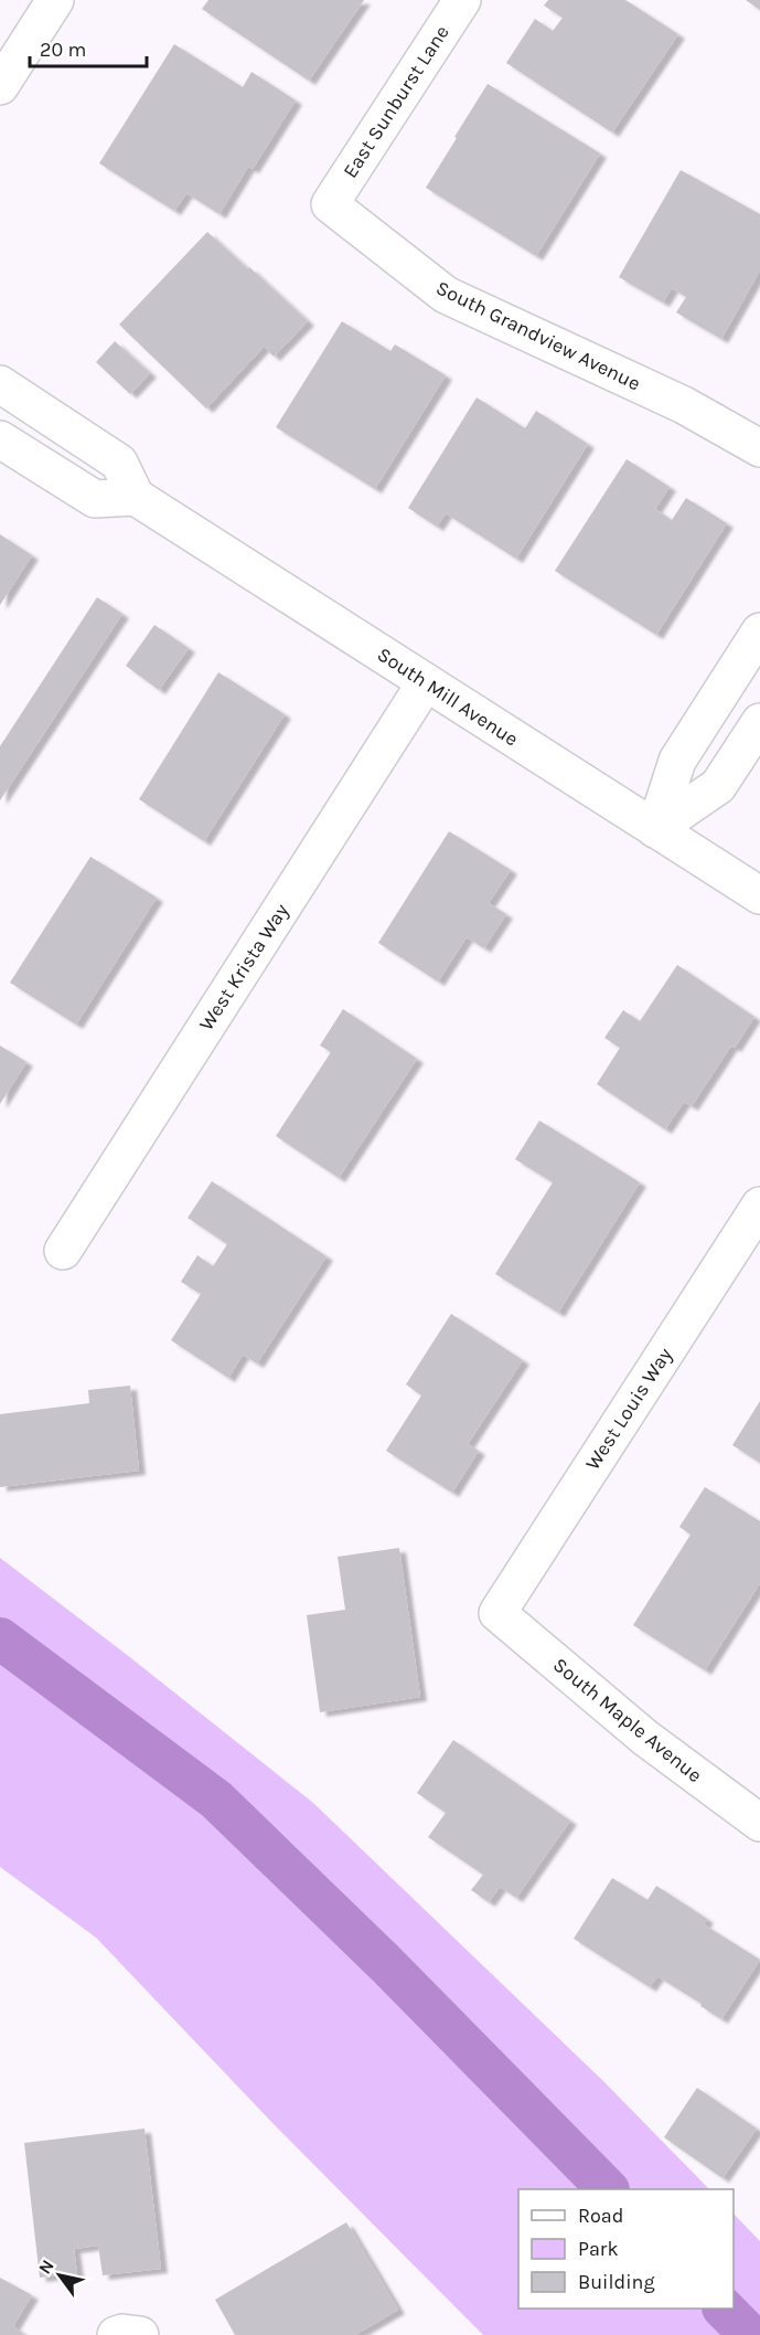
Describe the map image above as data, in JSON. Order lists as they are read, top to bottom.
{
  "streets": {
    "street": [
      "East Sunburst Lane",
      "South Grandview Avenue",
      "South Mill Avenue",
      "West Krista Way",
      "West Louis Way",
      "South Maple Avenue"
    ]
  },
  "crossings": [
    ["East Sunburst Lane", "South Grandview Avenue"],
    ["South Mill Avenue", "West Krista Way"],
    ["West Louis Way", "South Maple Avenue"]
  ],
  "legend": ["Road", "Park", "Building"],
  "scale_bar": "20 m",
  "north": "top left"
}
